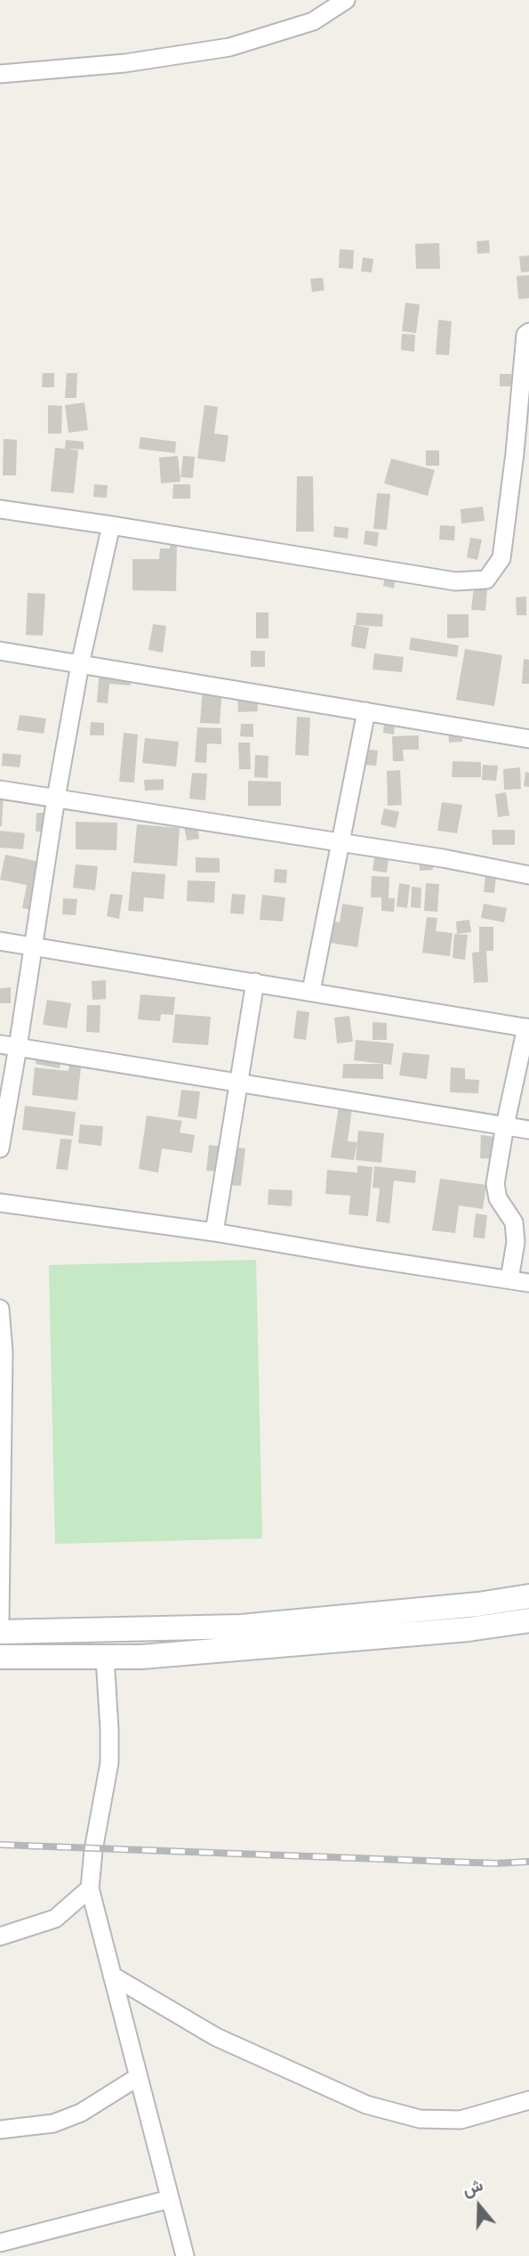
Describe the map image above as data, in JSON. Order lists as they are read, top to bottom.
{
  "north": "top"
}
